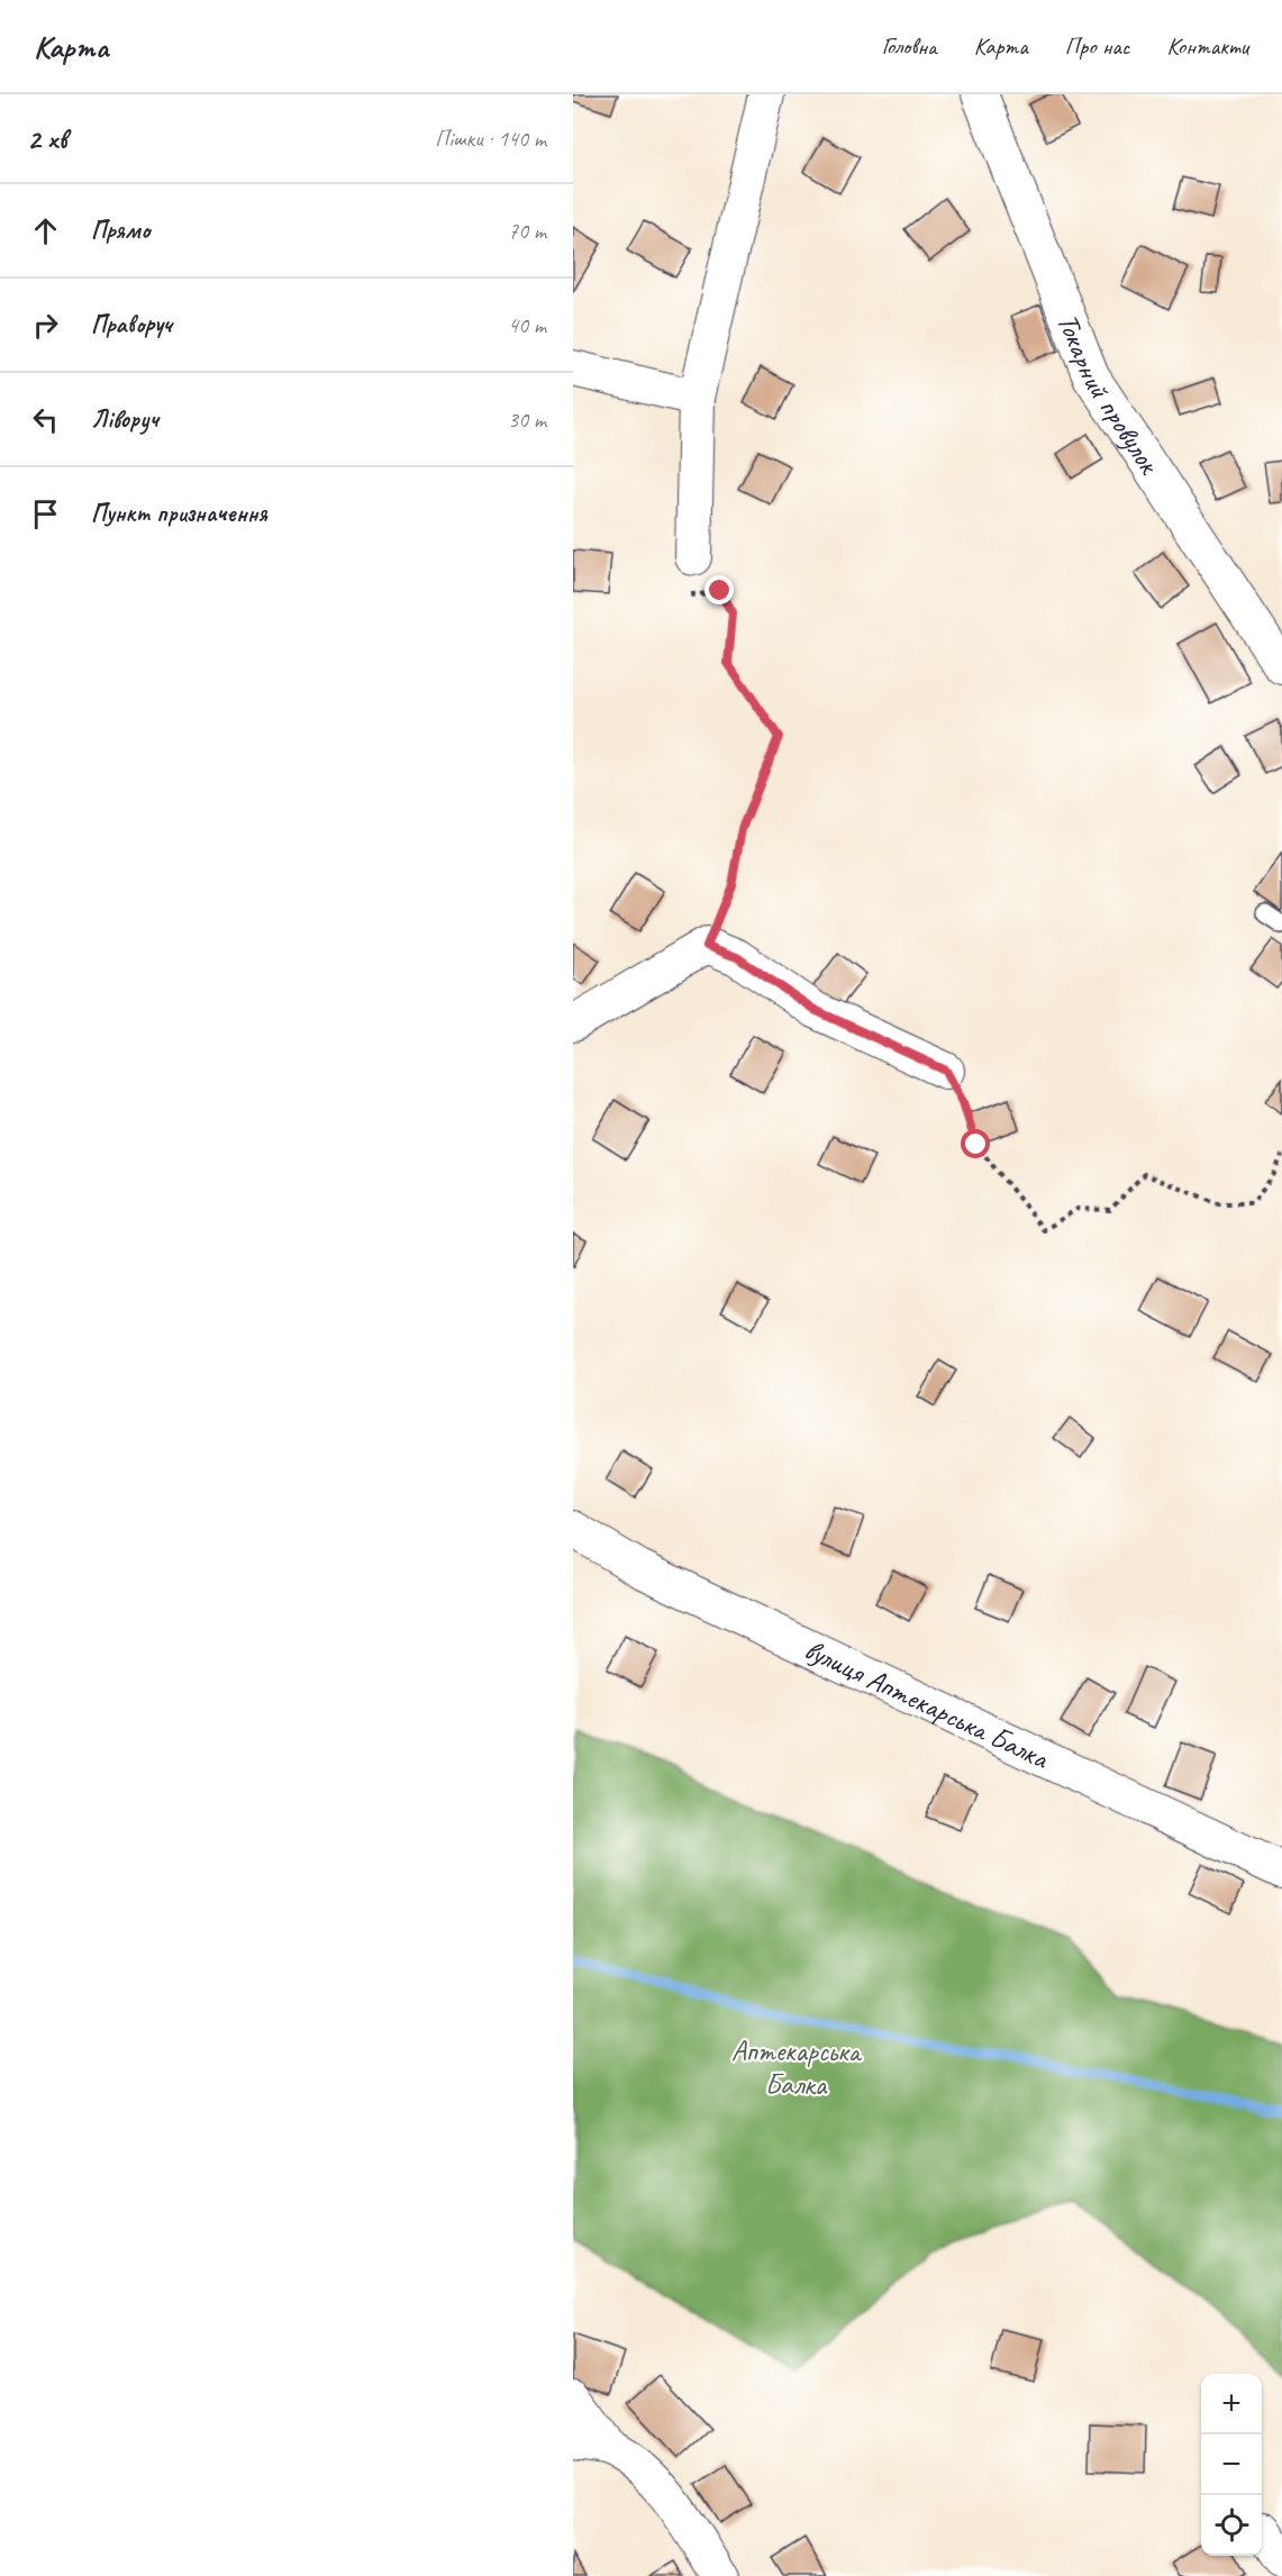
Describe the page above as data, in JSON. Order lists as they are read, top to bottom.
{
  "streets": {
    "street": ["Токарний провулок", "вулиця Аптекарська Балка"]
  },
  "parks": ["Аптекарська Балка"],
  "page": {
    "header": "Карта",
    "nav": [
      "Головна",
      "Карта",
      "Про нас",
      "Контакти"
    ],
    "heading": ["2 хв", "Пішки · 140 m"],
    "list": [
      ["Прямо", "70 m"],
      ["Праворуч", "40 m"],
      ["Ліворуч", "30 m"],
      "Пункт призначення"
    ],
    "map_buttons": ["+", "−"]
  }
}
